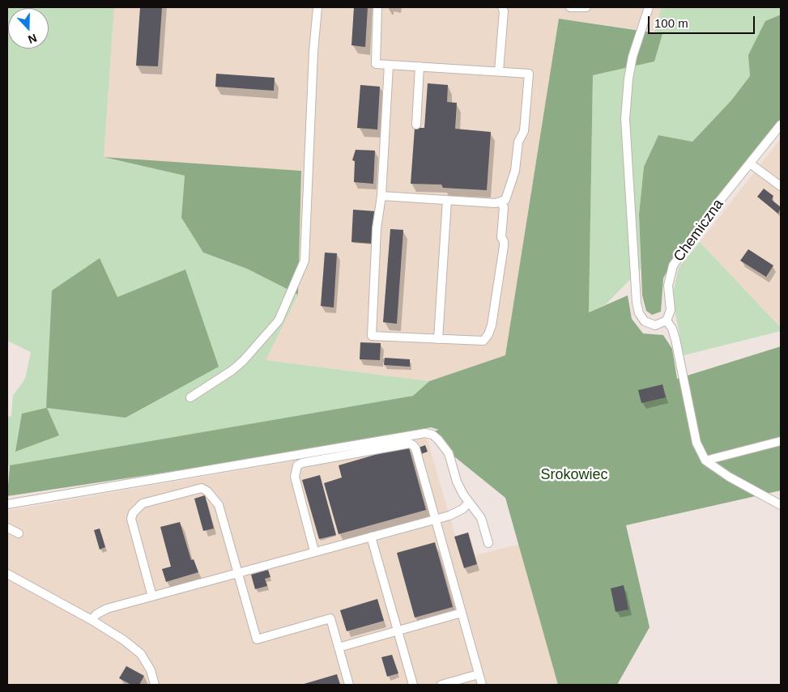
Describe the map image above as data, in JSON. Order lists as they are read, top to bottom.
{
  "streets": {
    "street": ["Chemiczna"]
  },
  "parks": ["Srokowiec"],
  "scale_bar": "100 m",
  "north": "bottom"
}
